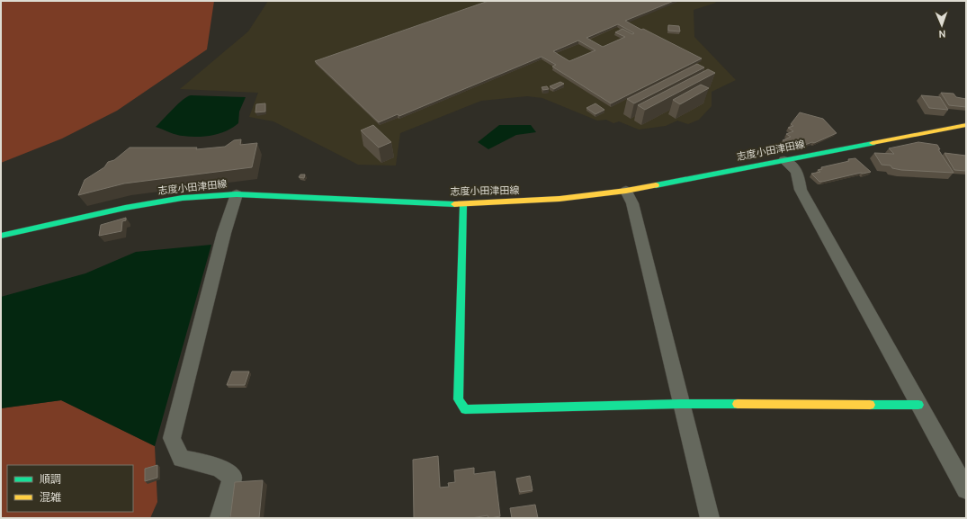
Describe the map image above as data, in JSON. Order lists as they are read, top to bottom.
{
  "streets": {
    "main road": ["志度小田津田線"]
  },
  "legend": ["順調", "混雑"],
  "north": "bottom"
}
